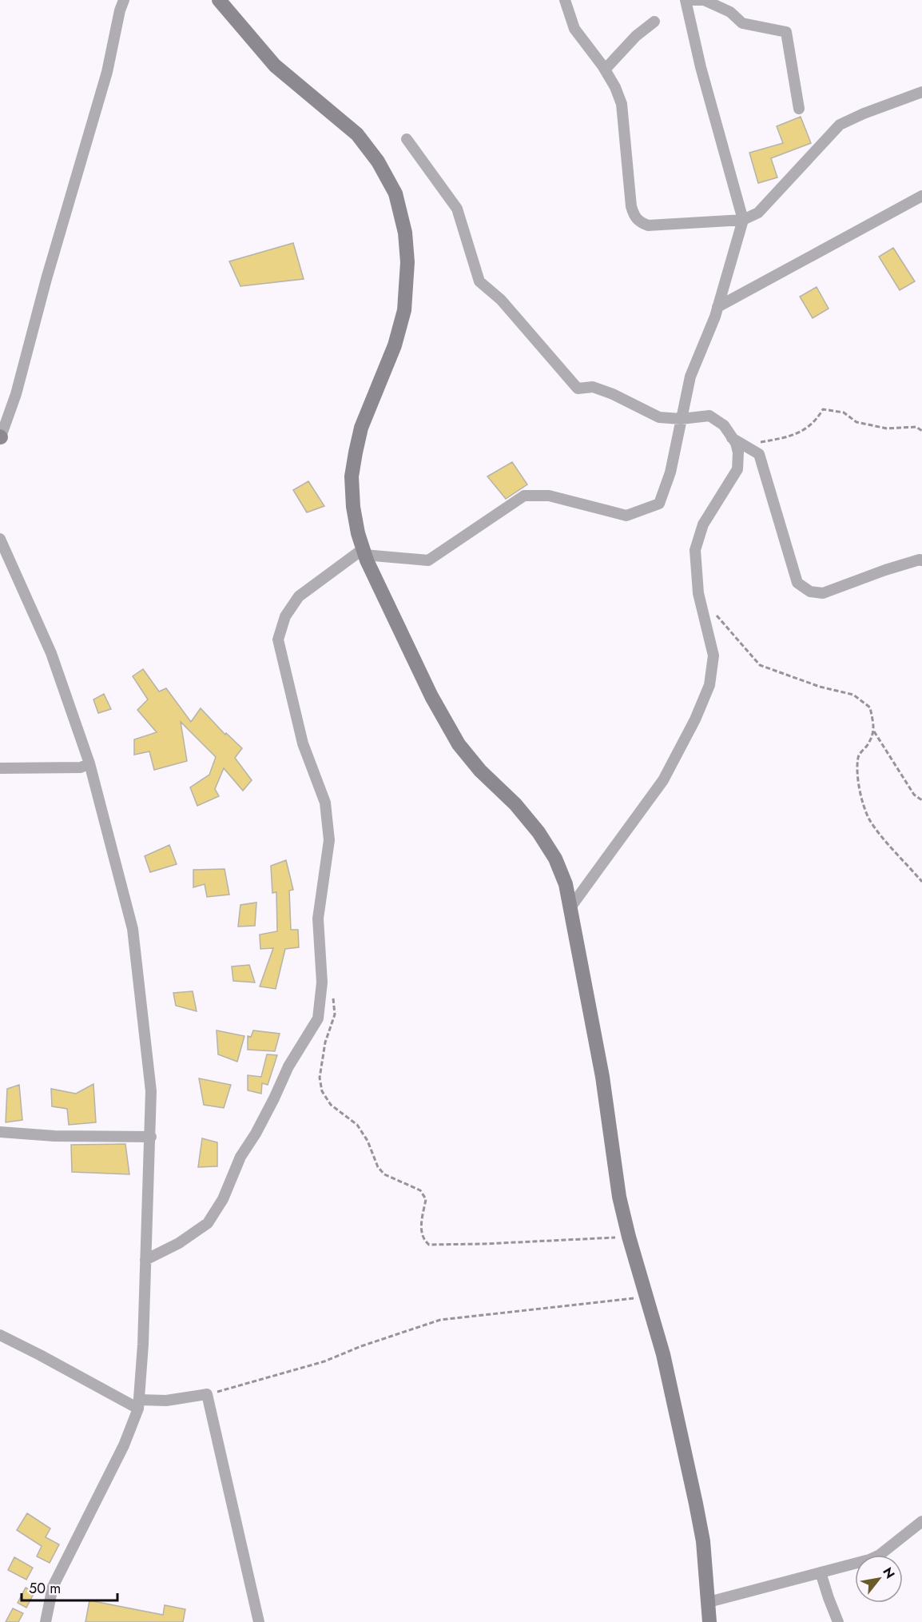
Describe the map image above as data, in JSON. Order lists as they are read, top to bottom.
{
  "scale_bar": "50 m",
  "north": "top right"
}
